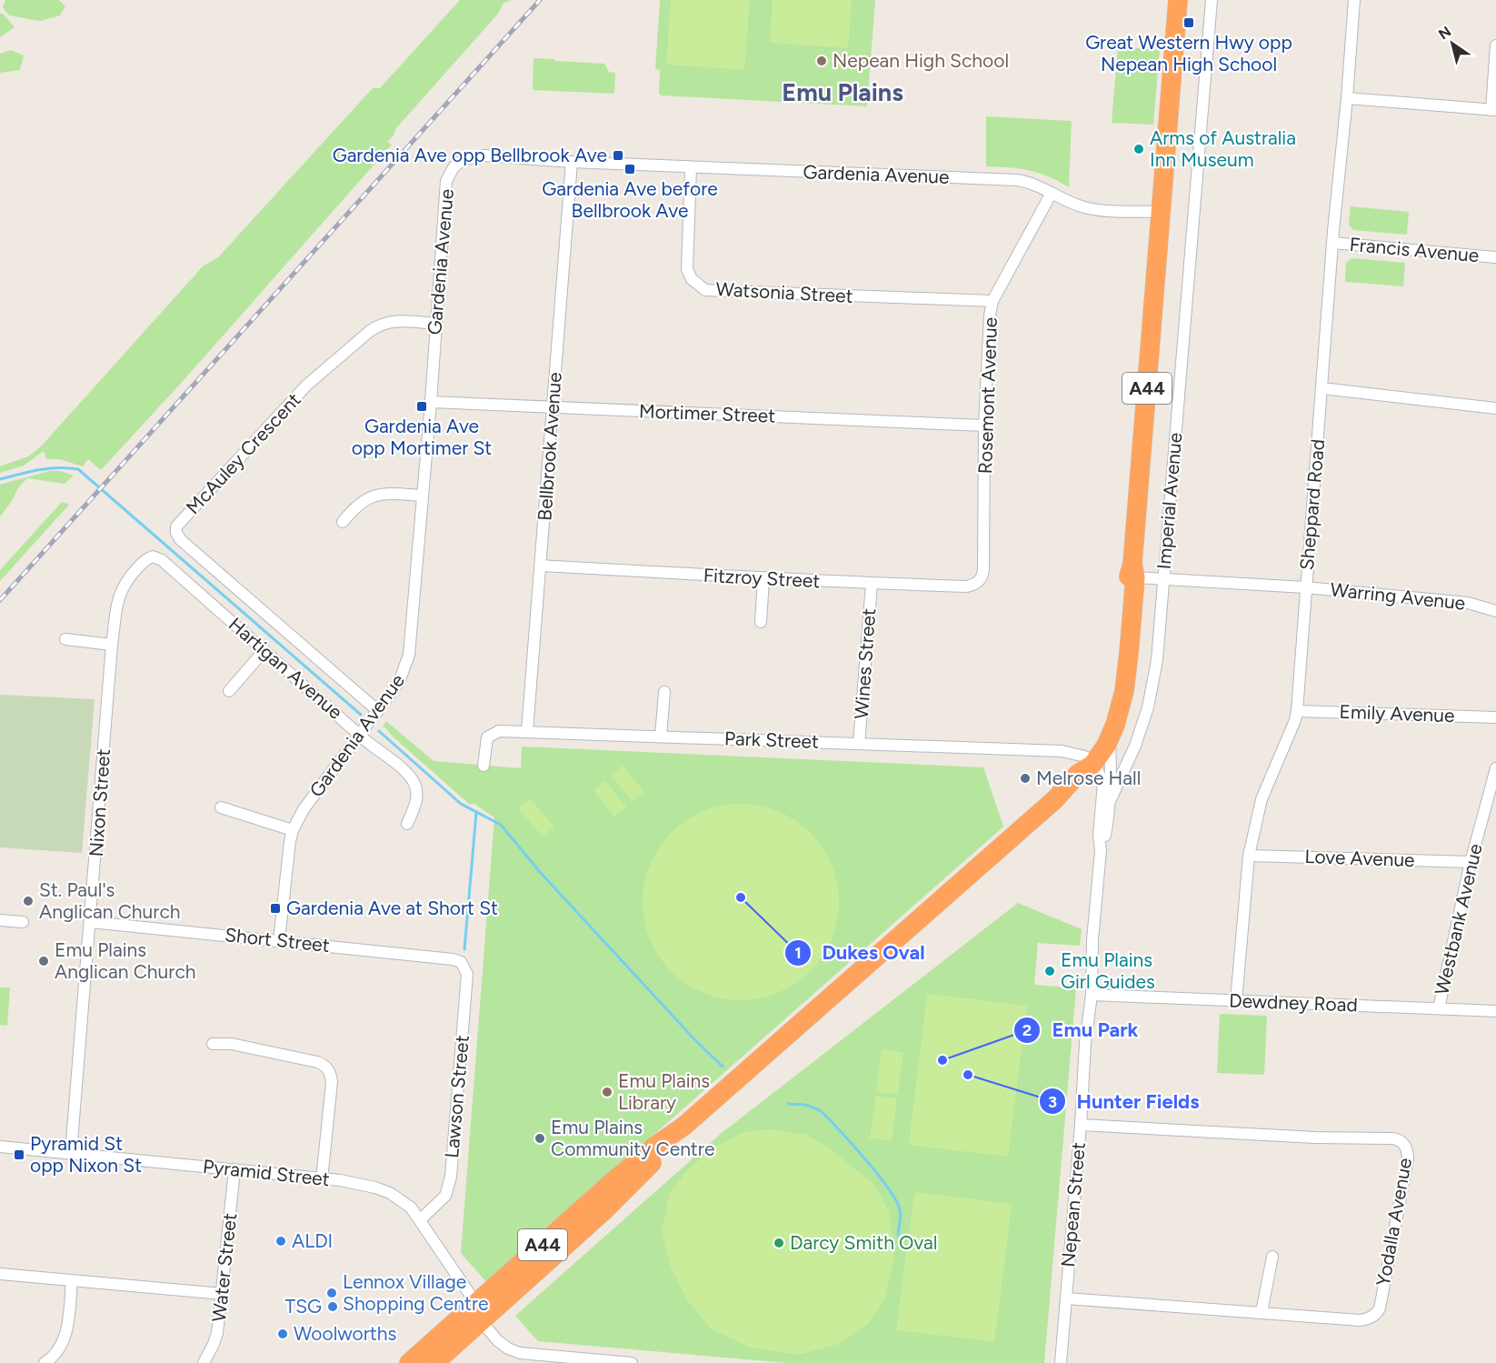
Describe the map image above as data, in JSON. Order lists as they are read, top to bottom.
{
  "streets": {
    "highway": ["A44"],
    "street": [
      "Gardenia Avenue",
      "Francis Avenue",
      "Watsonia Street",
      "Rosemont Avenue",
      "Mortimer Street",
      "Bellbrook Avenue",
      "McAuley Crescent",
      "Imperial Avenue",
      "Sheppard Road",
      "Fitzroy Street",
      "Warring Avenue",
      "Wines Street",
      "Hartigan Avenue",
      "Emily Avenue",
      "Park Street",
      "Nixon Street",
      "Love Avenue",
      "Westbank Avenue",
      "Short Street",
      "Dewdney Road",
      "Lawson Street",
      "Pyramid Street",
      "Nepean Street",
      "Yodalla Avenue",
      "Water Street"
    ]
  },
  "crossings": [
    ["Gardenia Avenue", "Watsonia Street"],
    ["Gardenia Avenue", "A44"],
    ["Gardenia Avenue", "Rosemont Avenue"],
    ["Gardenia Avenue", "Mortimer Street"],
    ["Gardenia Avenue", "Bellbrook Avenue"],
    ["Gardenia Avenue", "McAuley Crescent"],
    ["Gardenia Avenue", "Hartigan Avenue"],
    ["Gardenia Avenue", "Short Street"],
    ["Francis Avenue", "Sheppard Road"],
    ["Watsonia Street", "Rosemont Avenue"],
    ["A44", "Warring Avenue"],
    ["A44", "Park Street"],
    ["A44", "Pyramid Street"],
    ["A44", "Nepean Street"],
    ["Rosemont Avenue", "Mortimer Street"],
    ["Rosemont Avenue", "Fitzroy Street"],
    ["Mortimer Street", "Bellbrook Avenue"],
    ["Bellbrook Avenue", "Fitzroy Street"],
    ["Bellbrook Avenue", "Park Street"],
    ["Imperial Avenue", "Warring Avenue"],
    ["Imperial Avenue", "Nepean Street"],
    ["Sheppard Road", "Warring Avenue"],
    ["Sheppard Road", "Emily Avenue"],
    ["Sheppard Road", "Love Avenue"],
    ["Sheppard Road", "Dewdney Road"],
    ["Fitzroy Street", "Wines Street"],
    ["Wines Street", "Park Street"],
    ["Hartigan Avenue", "Nixon Street"],
    ["Park Street", "Nepean Street"],
    ["Nixon Street", "Short Street"],
    ["Nixon Street", "Pyramid Street"],
    ["Love Avenue", "Westbank Avenue"],
    ["Westbank Avenue", "Dewdney Road"],
    ["Short Street", "Lawson Street"],
    ["Dewdney Road", "Nepean Street"],
    ["Lawson Street", "Pyramid Street"],
    ["Pyramid Street", "Water Street"],
    ["Nepean Street", "Yodalla Avenue"]
  ],
  "districts": ["Emu Plains"],
  "places": {
    "transit": [
      "Great Western Hwy opp Nepean High School",
      "Gardenia Ave opp Bellbrook Ave",
      "Gardenia Ave before Bellbrook Ave",
      "Gardenia Ave opp Mortimer St",
      "Gardenia Ave at Short St",
      "Pyramid St opp Nixon St"
    ],
    "other": [
      "Nepean High School",
      "Arms of Australia Inn Museum",
      "Melrose Hall",
      "Dukes Oval",
      "St. Paul's Anglican Church",
      "Emu Plains Anglican Church",
      "Emu Plains Girl Guides",
      "Emu Park",
      "Hunter Fields",
      "Emu Plains Library",
      "Emu Plains Community Centre",
      "ALDI",
      "Darcy Smith Oval",
      "Lennox Village Shopping Centre",
      "TSG",
      "Woolworths"
    ]
  },
  "north": "top left"
}
